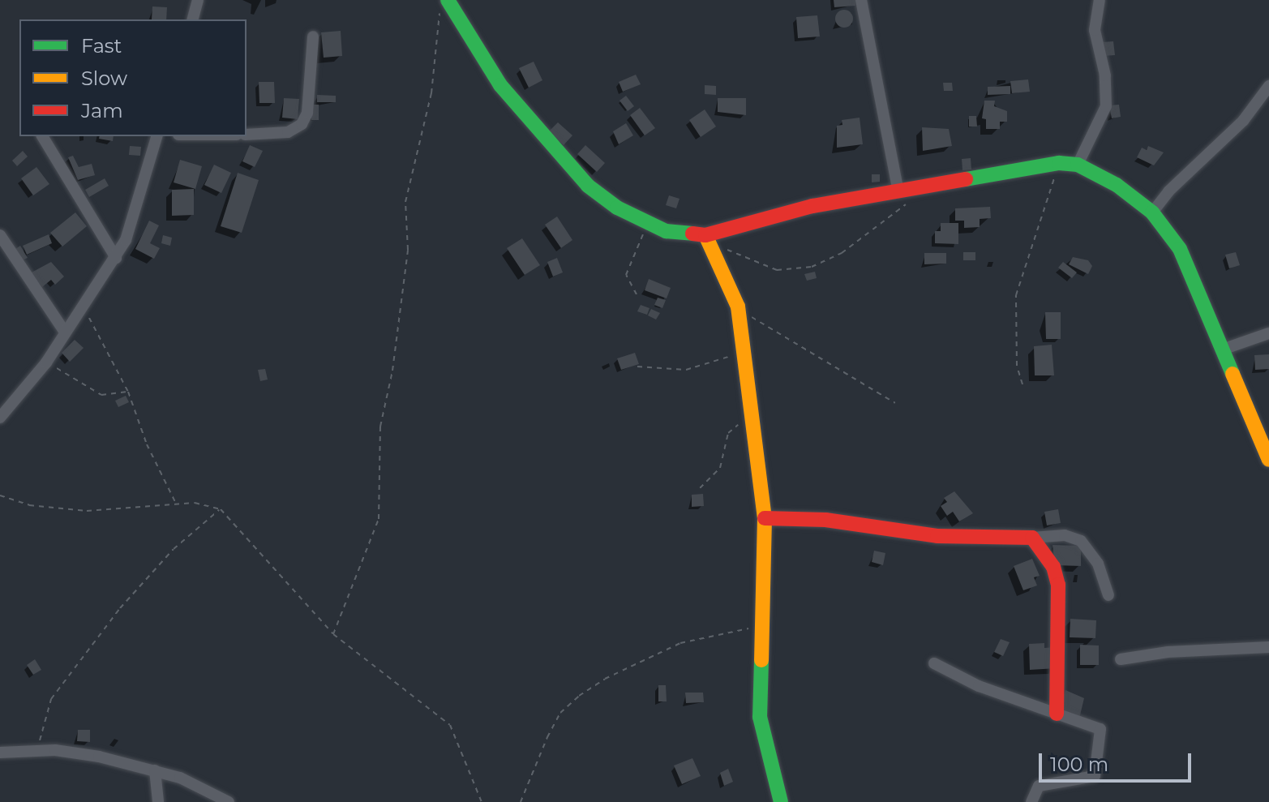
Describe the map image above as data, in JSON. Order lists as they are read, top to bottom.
{
  "legend": ["Fast", "Slow", "Jam"],
  "scale_bar": "100 m"
}
